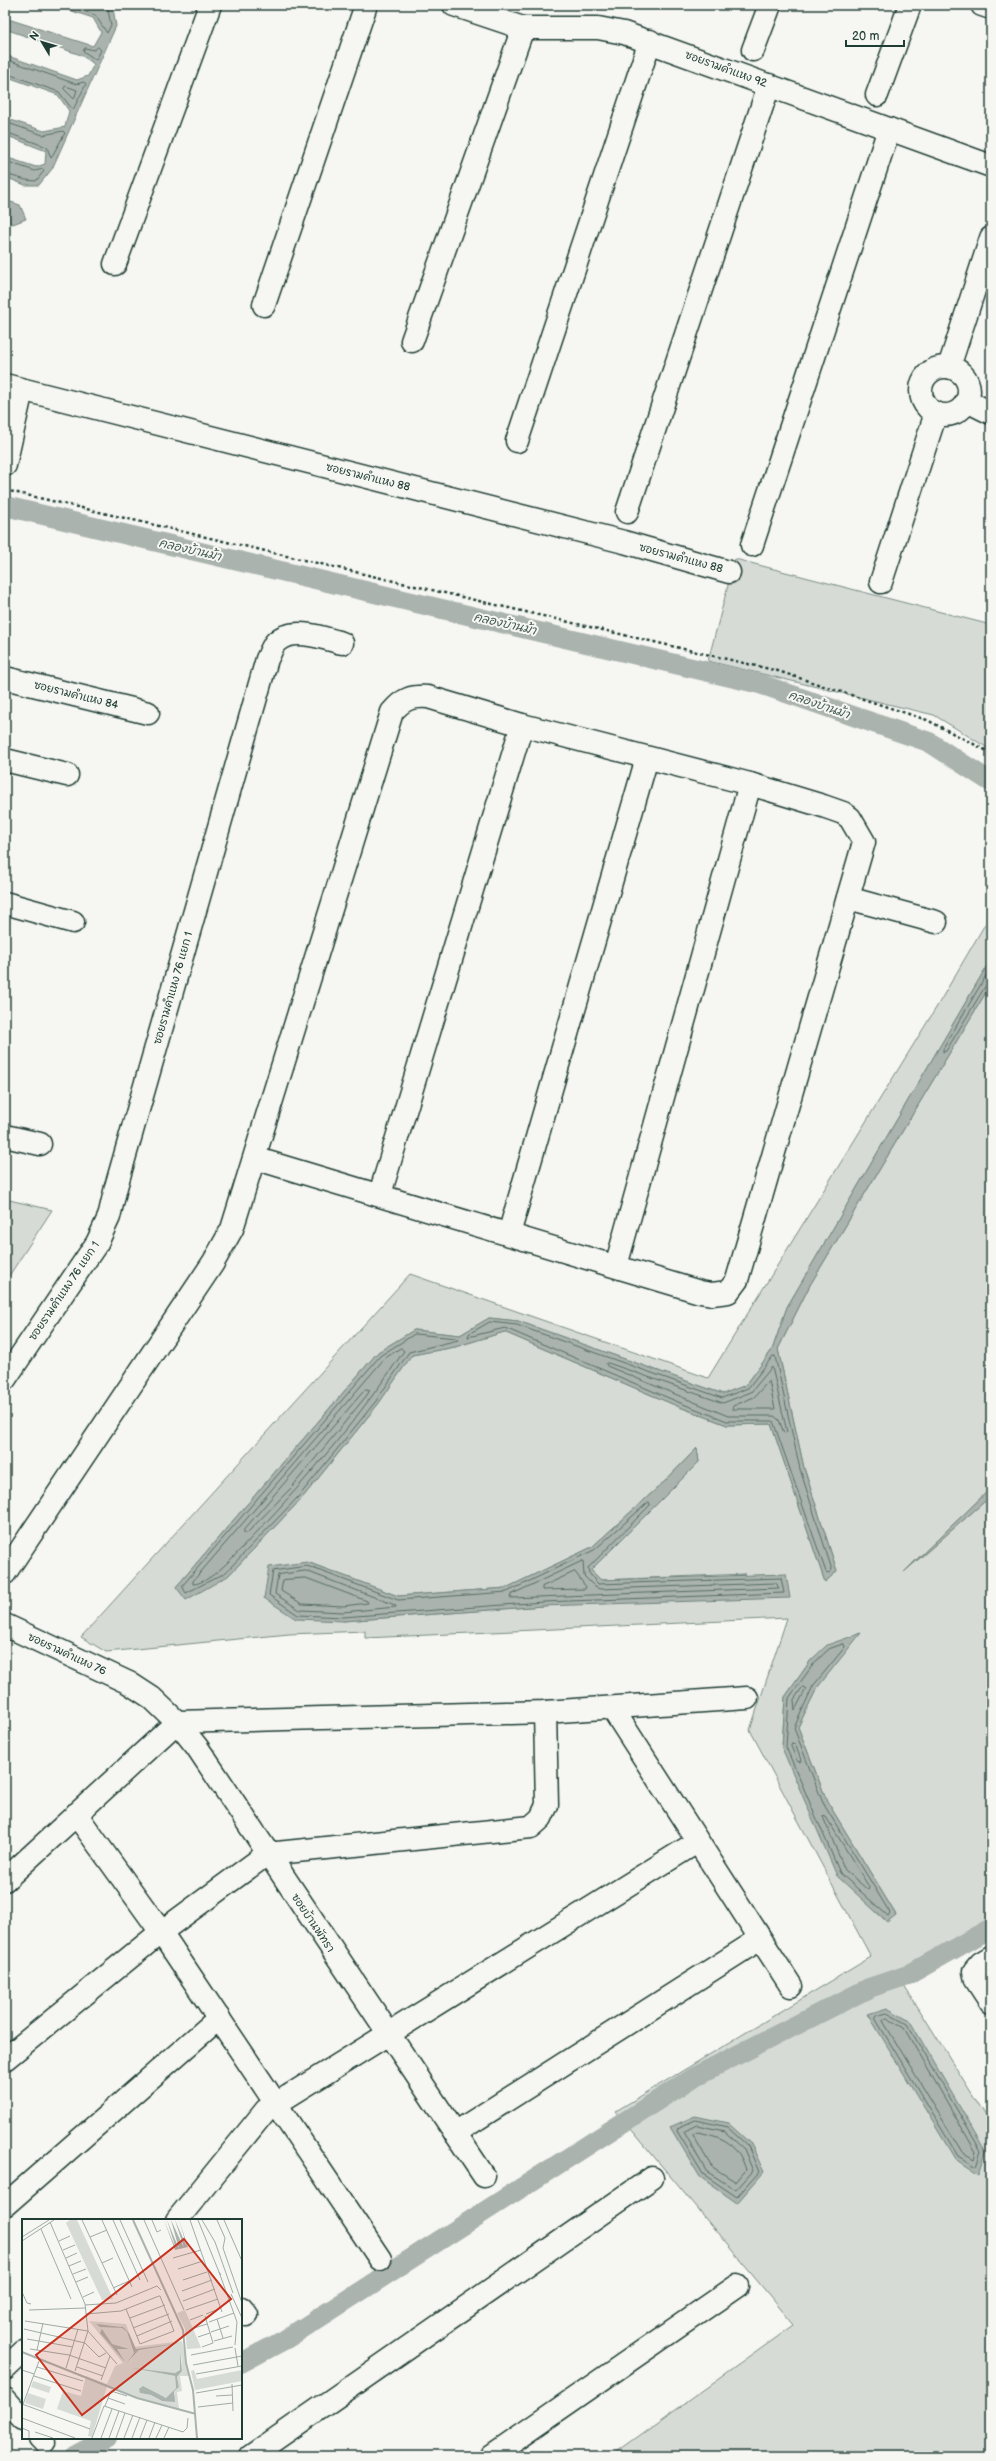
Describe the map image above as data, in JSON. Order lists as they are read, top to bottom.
{
  "streets": {
    "street": [
      "ซอยรามคําแหง 92",
      "ซอยรามคำแหง 88",
      "ซอยรามคำแหง 84",
      "ซอยรามคำแหง 76 แยก 1",
      "ซอยรามคำแหง 76",
      "ซอยบ้านพัทรา"
    ]
  },
  "crossings": [
    ["ซอยรามคำแหง 76", "ซอยบ้านพัทรา"]
  ],
  "water": ["คลองบ้านม้า"],
  "scale_bar": "20 m",
  "north": "top left"
}
